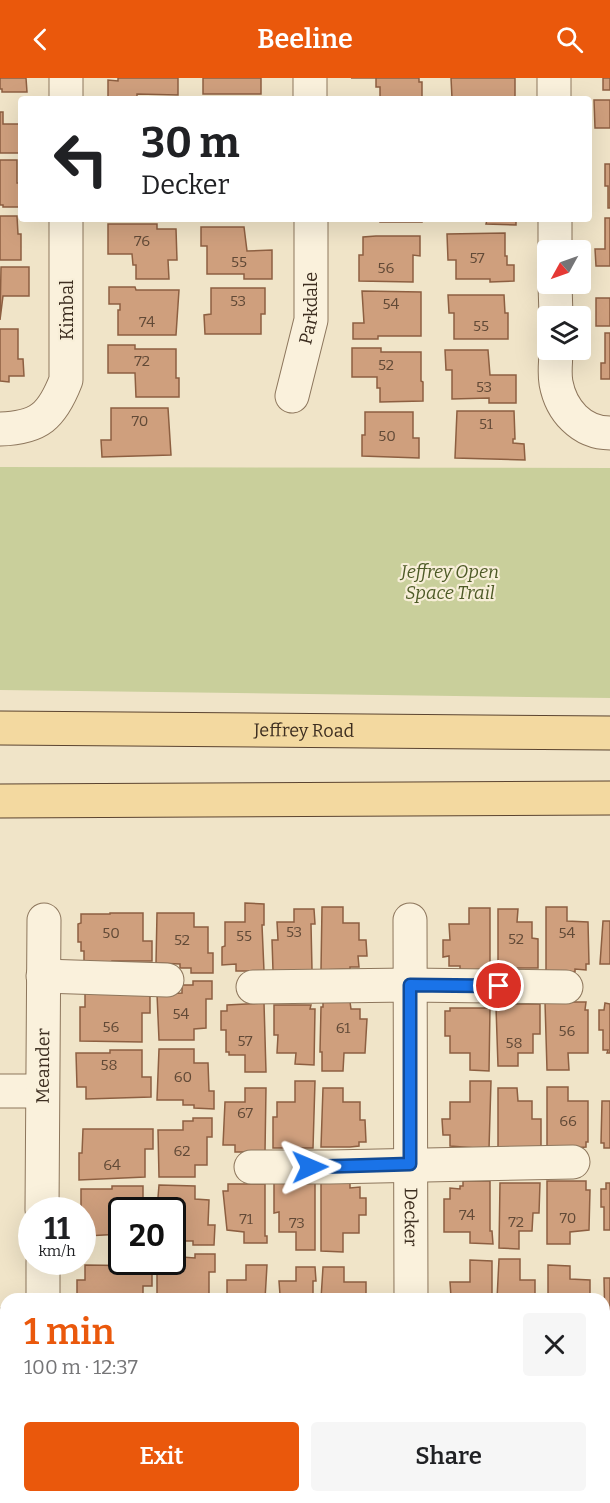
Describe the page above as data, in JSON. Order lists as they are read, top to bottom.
{
  "streets": {
    "main road": ["Jeffrey Road"],
    "street": [
      "Parkdale",
      "Kimbal",
      "Meander",
      "Decker"
    ]
  },
  "parks": ["Jeffrey Open Space Trail"],
  "house_numbers": [
    "76",
    "57",
    "55",
    "56",
    "53",
    "54",
    "74",
    "55",
    "72",
    "52",
    "53",
    "70",
    "51",
    "50",
    "53",
    "50",
    "54",
    "55",
    "52",
    "52",
    "54",
    "56",
    "61",
    "56",
    "57",
    "58",
    "58",
    "60",
    "67",
    "66",
    "62",
    "64",
    "74",
    "70",
    "71",
    "72",
    "73"
  ],
  "north": "bottom left",
  "page": {
    "header": "Beeline",
    "turn": ["30 m", "Decker"],
    "speed": "11 km/h",
    "limit": "20",
    "heading": ["1 min", "100 m · 12:37"],
    "buttons": ["Exit", "Share"]
  }
}
